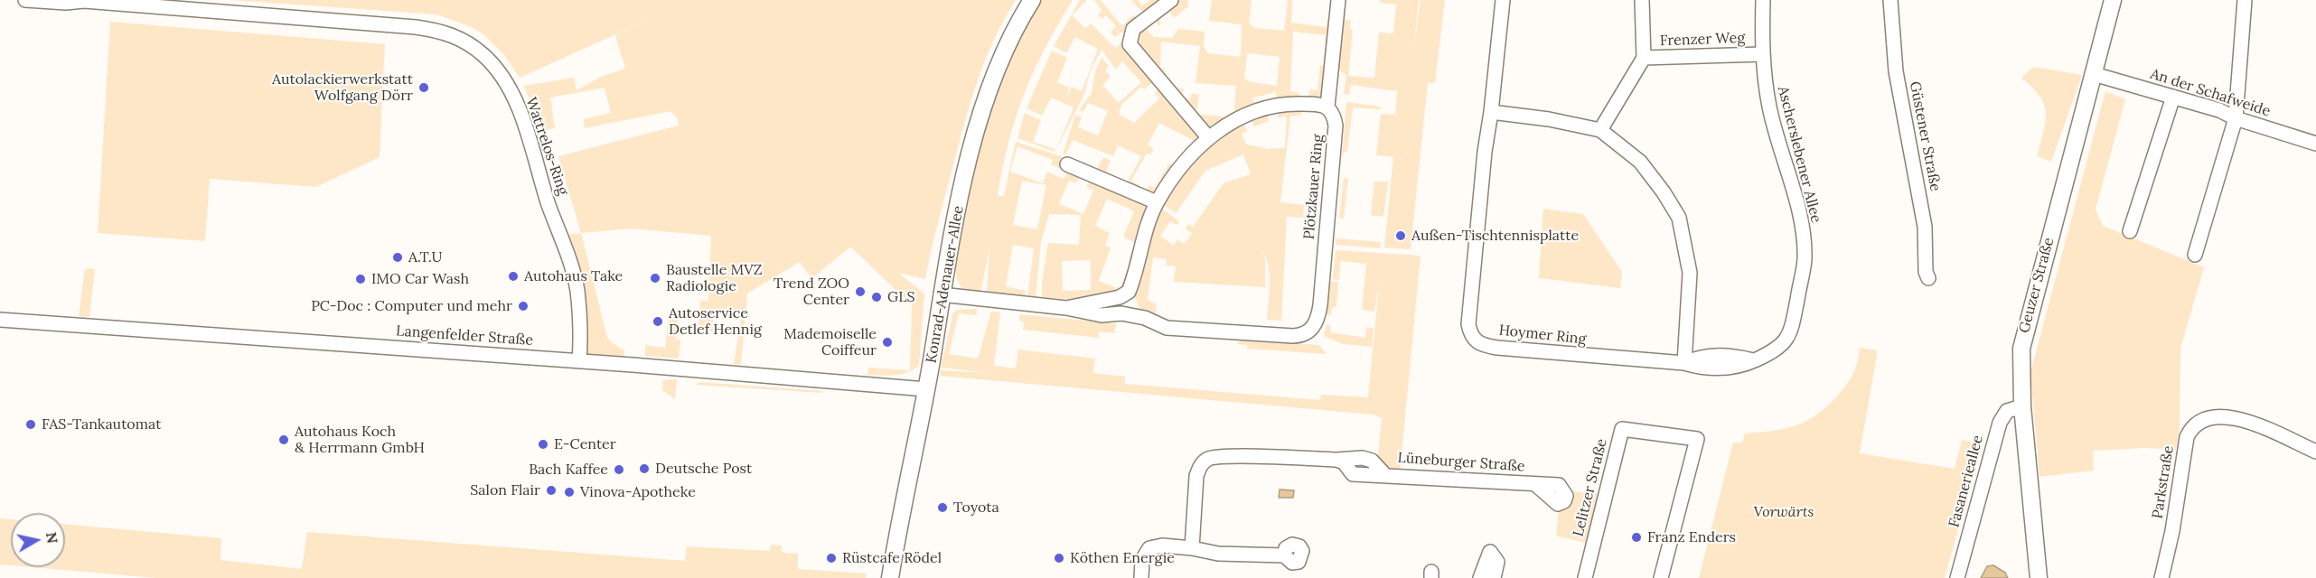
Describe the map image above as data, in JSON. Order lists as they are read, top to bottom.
{
  "streets": {
    "main road": ["Konrad-Adenauer-Allee", "Geuzer Straße"],
    "street": [
      "Frenzer Weg",
      "An der Schafweide",
      "Güstener Straße",
      "Wattrelos-Ring",
      "Ascherslebener Allee",
      "Plötzkauer Ring",
      "Hoymer Ring",
      "Langenfelder Straße",
      "Lüneburger Straße",
      "Fasanerieallee",
      "Parkstraße",
      "Lelitzer Straße"
    ]
  },
  "crossings": [
    ["Frenzer Weg", "Ascherslebener Allee"],
    ["An der Schafweide", "Geuzer Straße"],
    ["Wattrelos-Ring", "Langenfelder Straße"],
    ["Ascherslebener Allee", "Hoymer Ring"],
    ["Plötzkauer Ring", "Konrad-Adenauer-Allee"],
    ["Konrad-Adenauer-Allee", "Langenfelder Straße"],
    ["Geuzer Straße", "Fasanerieallee"]
  ],
  "parks": ["Vorwärts"],
  "places": [
    "Autolackierwerkstatt Wolfgang Dörr",
    "Außen-Tischtennisplatte",
    "A.T.U",
    "Autohaus Take",
    "Baustelle MVZ Radiologie",
    "IMO Car Wash",
    "Trend ZOO Center",
    "GLS",
    "PC-Doc : Computer und mehr",
    "Autoservice Detlef Hennig",
    "Mademoiselle Coiffeur",
    "FAS-Tankautomat",
    "Autohaus Koch & Herrmann GmbH",
    "E-Center",
    "Deutsche Post",
    "Bach Kaffee",
    "Salon Flair",
    "Vinova-Apotheke",
    "Toyota",
    "Franz Enders",
    "Rüstcafe Rödel",
    "Köthen Energie"
  ],
  "north": "right"
}
